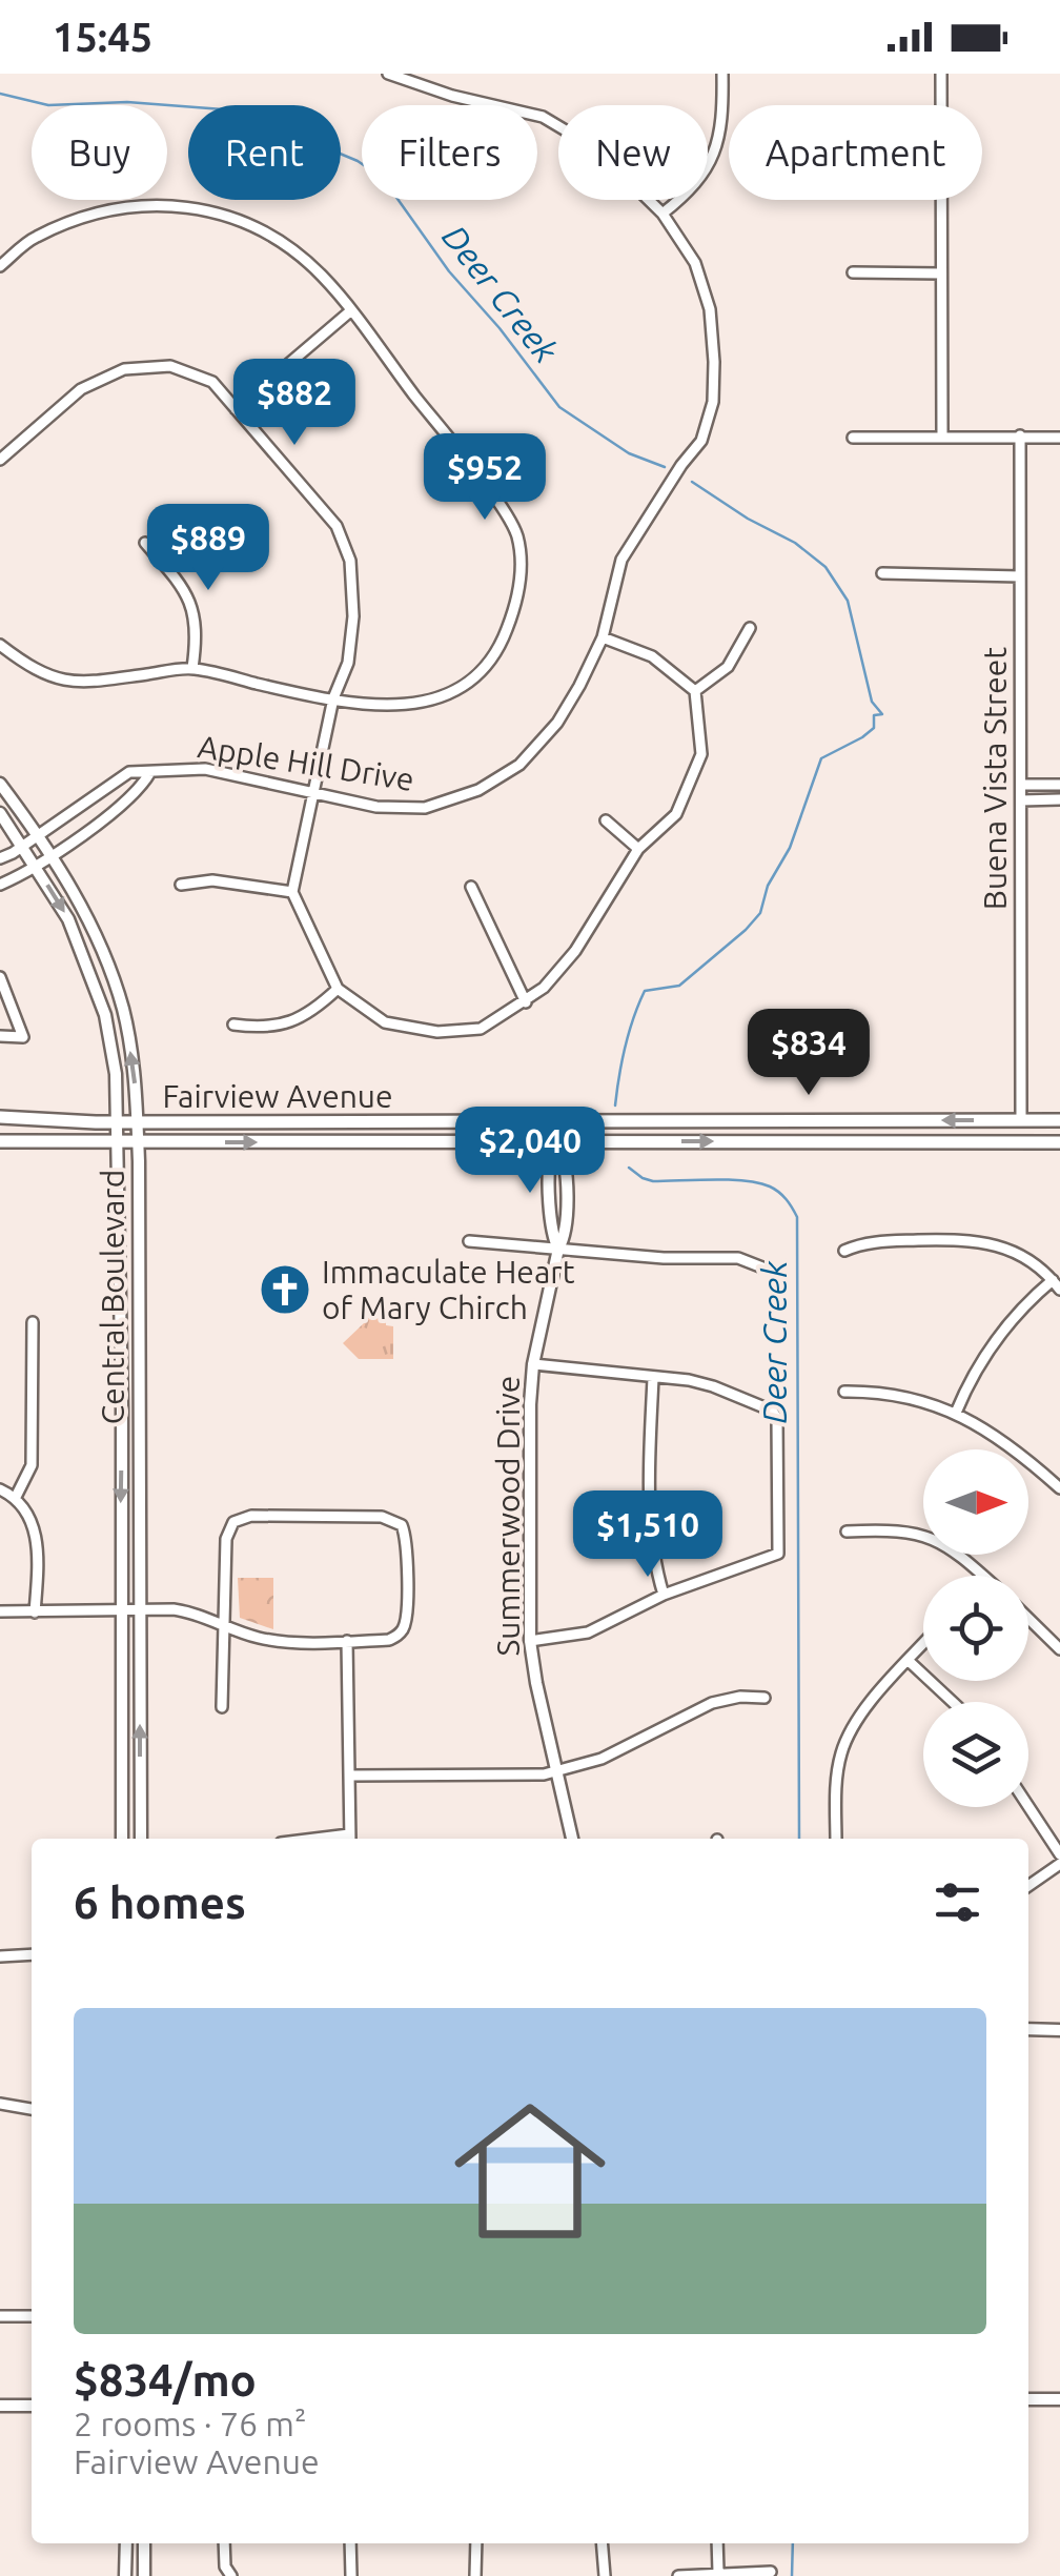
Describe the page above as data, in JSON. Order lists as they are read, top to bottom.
{
  "streets": {
    "main road": ["Fairview Avenue"],
    "street": [
      "Apple Hill Drive",
      "Buena Vista Street",
      "Central Boulevard",
      "Summerwood Drive"
    ]
  },
  "crossings": [
    ["Apple Hill Drive", "Central Boulevard"],
    ["Buena Vista Street", "Fairview Avenue"],
    ["Fairview Avenue", "Central Boulevard"],
    ["Fairview Avenue", "Summerwood Drive"]
  ],
  "water": ["Deer Creek"],
  "places": {
    "church": ["Immaculate Heart of Mary Chirch"]
  },
  "north": "right",
  "page": {
    "status": "15:45",
    "chip": [
      "Buy",
      "Rent",
      "Filters",
      "New",
      "Apartment"
    ],
    "price": [
      "$882",
      "$952",
      "$889",
      "$834",
      "$2,040",
      "$1,510"
    ],
    "heading": "6 homes",
    "list": [
      {
        "name": "$834/mo",
        "note": "2 rooms · 76 m² · Fairview Avenue"
      }
    ]
  }
}
